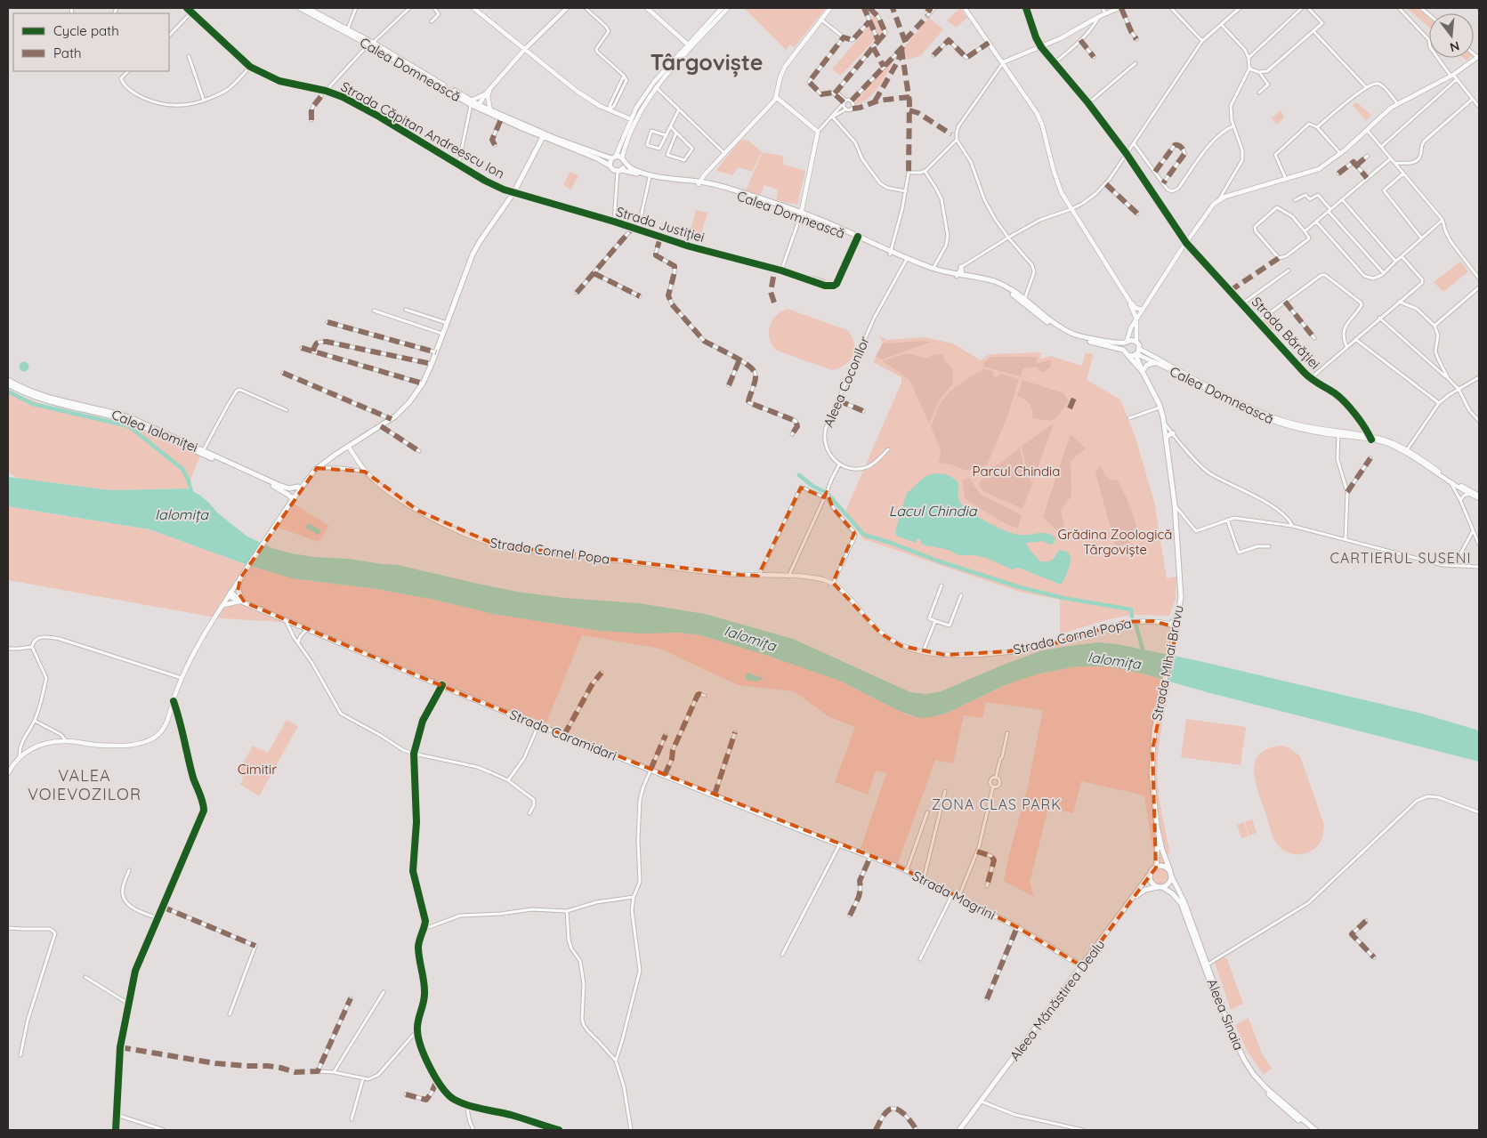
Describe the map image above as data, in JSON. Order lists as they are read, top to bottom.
{
  "streets": {
    "main road": [
      "Calea Domnească",
      "Calea Ialomiței",
      "Strada Cornel Popa",
      "Strada Mihai Bravu",
      "Strada Caramidari",
      "Strada Magrini",
      "Aleea Mănăstirea Dealu",
      "Aleea Sinaia"
    ],
    "street": [
      "Strada Căpitan Andreescu Ion",
      "Strada Justiției",
      "Strada Bărăției",
      "Aleea Coconilor"
    ]
  },
  "crossings": [
    ["Calea Domnească", "Strada Justiției"],
    ["Calea Domnească", "Strada Bărăției"],
    ["Calea Domnească", "Aleea Coconilor"],
    ["Strada Căpitan Andreescu Ion", "Strada Justiției"],
    ["Strada Cornel Popa", "Strada Mihai Bravu"],
    ["Strada Mihai Bravu", "Aleea Mănăstirea Dealu"],
    ["Strada Mihai Bravu", "Aleea Sinaia"],
    ["Strada Caramidari", "Strada Magrini"],
    ["Strada Magrini", "Aleea Mănăstirea Dealu"],
    ["Aleea Mănăstirea Dealu", "Aleea Sinaia"]
  ],
  "districts": [
    "Târgoviște",
    "CARTIERUL SUSENI",
    "VALEA VOIEVOZILOR",
    "ZONA CLAS PARK"
  ],
  "water": ["Lacul Chindia", "Ialomița"],
  "parks": ["Parcul Chindia", "Grădina Zoologică Târgoviște", "Cimitir"],
  "legend": ["Cycle path", "Path"],
  "north": "bottom"
}
